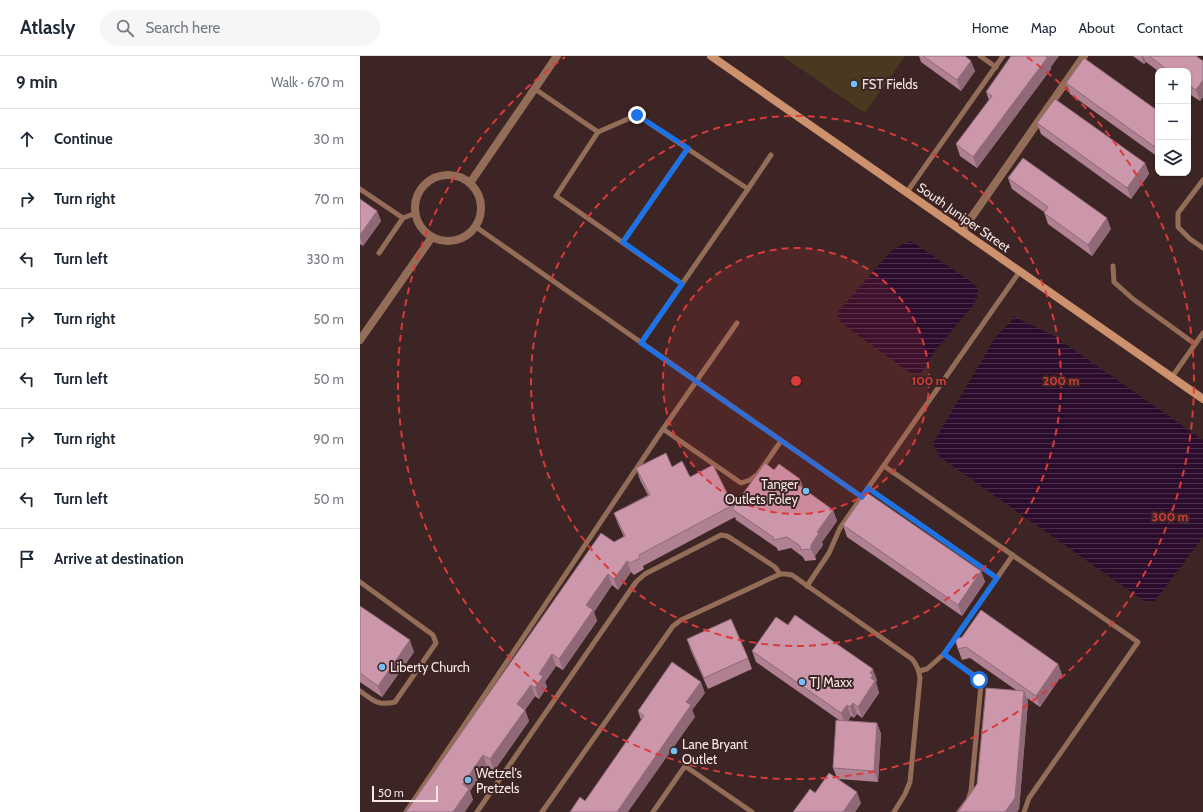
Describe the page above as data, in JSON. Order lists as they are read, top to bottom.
{
  "streets": {
    "street": ["South Juniper Street"]
  },
  "places": [
    "FST Fields",
    "Tanger Outlets Foley",
    "Liberty Church",
    "TJ Maxx",
    "Lane Bryant Outlet",
    "Wetzel's Pretzels"
  ],
  "scale_bar": "50 m",
  "page": {
    "header": "Atlasly",
    "search": "Search here",
    "nav": [
      "Home",
      "Map",
      "About",
      "Contact"
    ],
    "heading": ["9 min", "Walk · 670 m"],
    "map_buttons": ["+", "−"],
    "list": [
      ["Continue", "30 m"],
      ["Turn right", "70 m"],
      ["Turn left", "330 m"],
      ["Turn right", "50 m"],
      ["Turn left", "50 m"],
      ["Turn right", "90 m"],
      ["Turn left", "50 m"],
      "Arrive at destination"
    ],
    "scale": "50 m"
  },
  "rings": ["100 m", "200 m", "300 m"]
}
